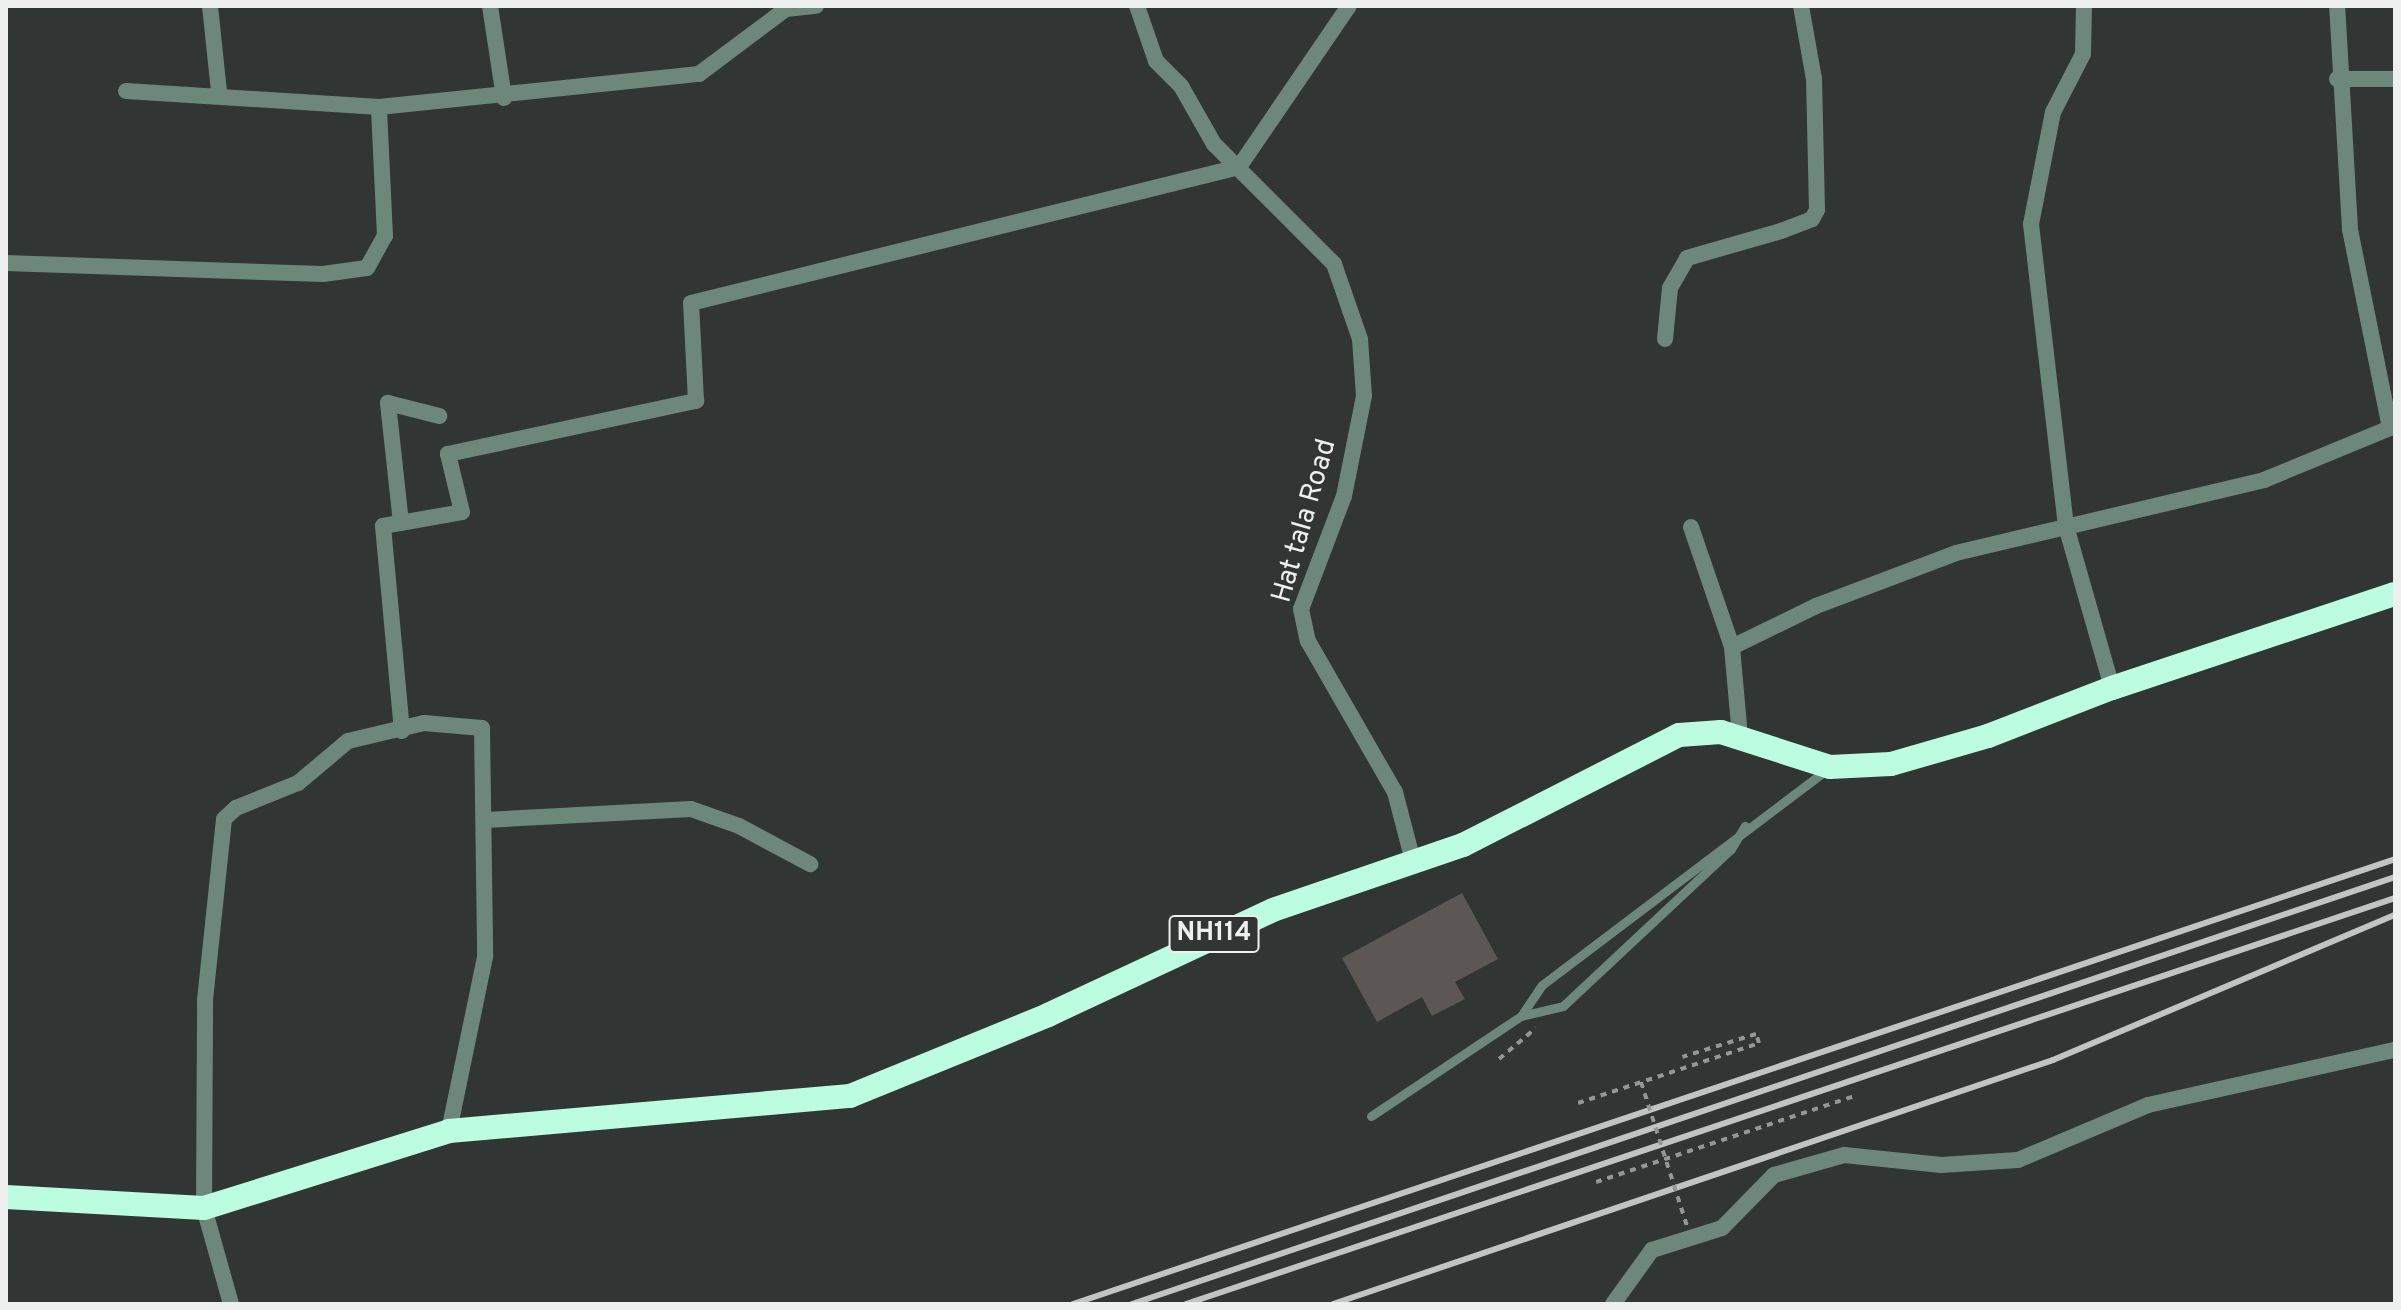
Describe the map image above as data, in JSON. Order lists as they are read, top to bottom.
{
  "streets": {
    "highway": ["NH114"],
    "street": ["Hat tala Road"]
  },
  "crossings": [
    ["Hat tala Road", "NH114"]
  ]
}
